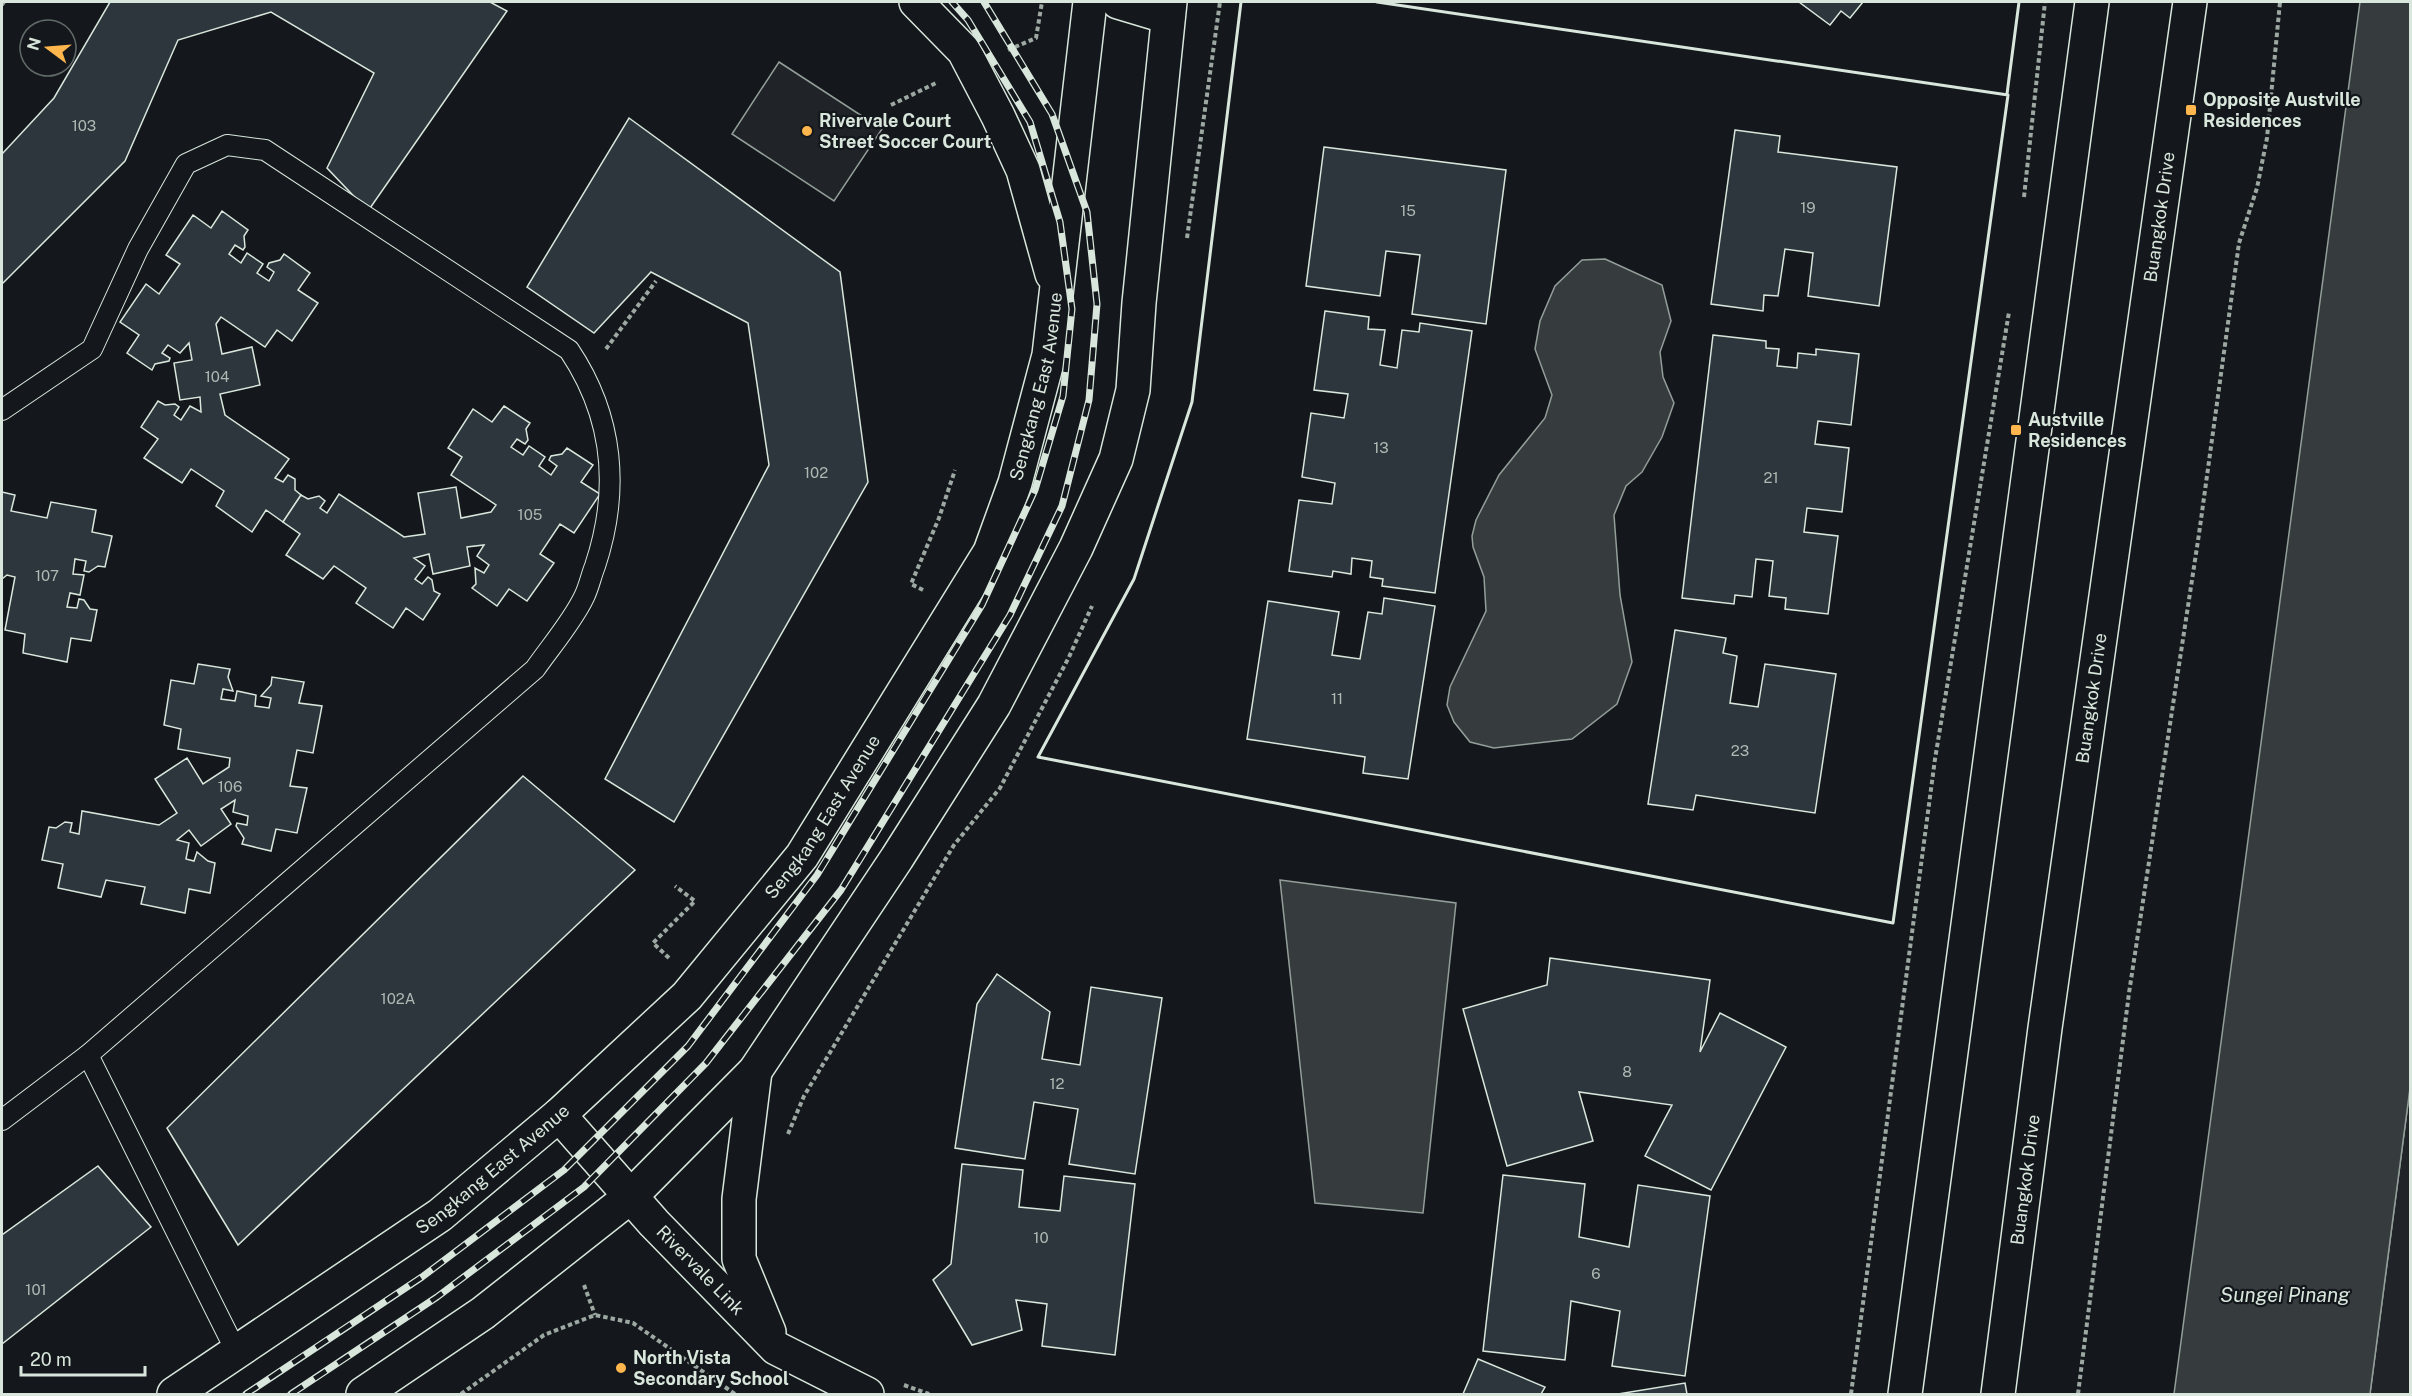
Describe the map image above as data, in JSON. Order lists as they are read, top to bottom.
{
  "streets": {
    "main road": ["Buangkok Drive", "Sengkang East Avenue", "Rivervale Link"]
  },
  "crossings": [
    ["Sengkang East Avenue", "Rivervale Link"]
  ],
  "water": ["Sungei Pinang"],
  "places": {
    "transit": ["Opposite Austville Residences", "Austville Residences"],
    "other": ["Rivervale Court Street Soccer Court", "North Vista Secondary School"]
  },
  "house_numbers": [
    "103",
    "19",
    "15",
    "104",
    "13",
    "102",
    "21",
    "105",
    "107",
    "11",
    "23",
    "106",
    "102A",
    "8",
    "12",
    "10",
    "6",
    "101"
  ],
  "scale_bar": "20 m",
  "north": "left"
}
